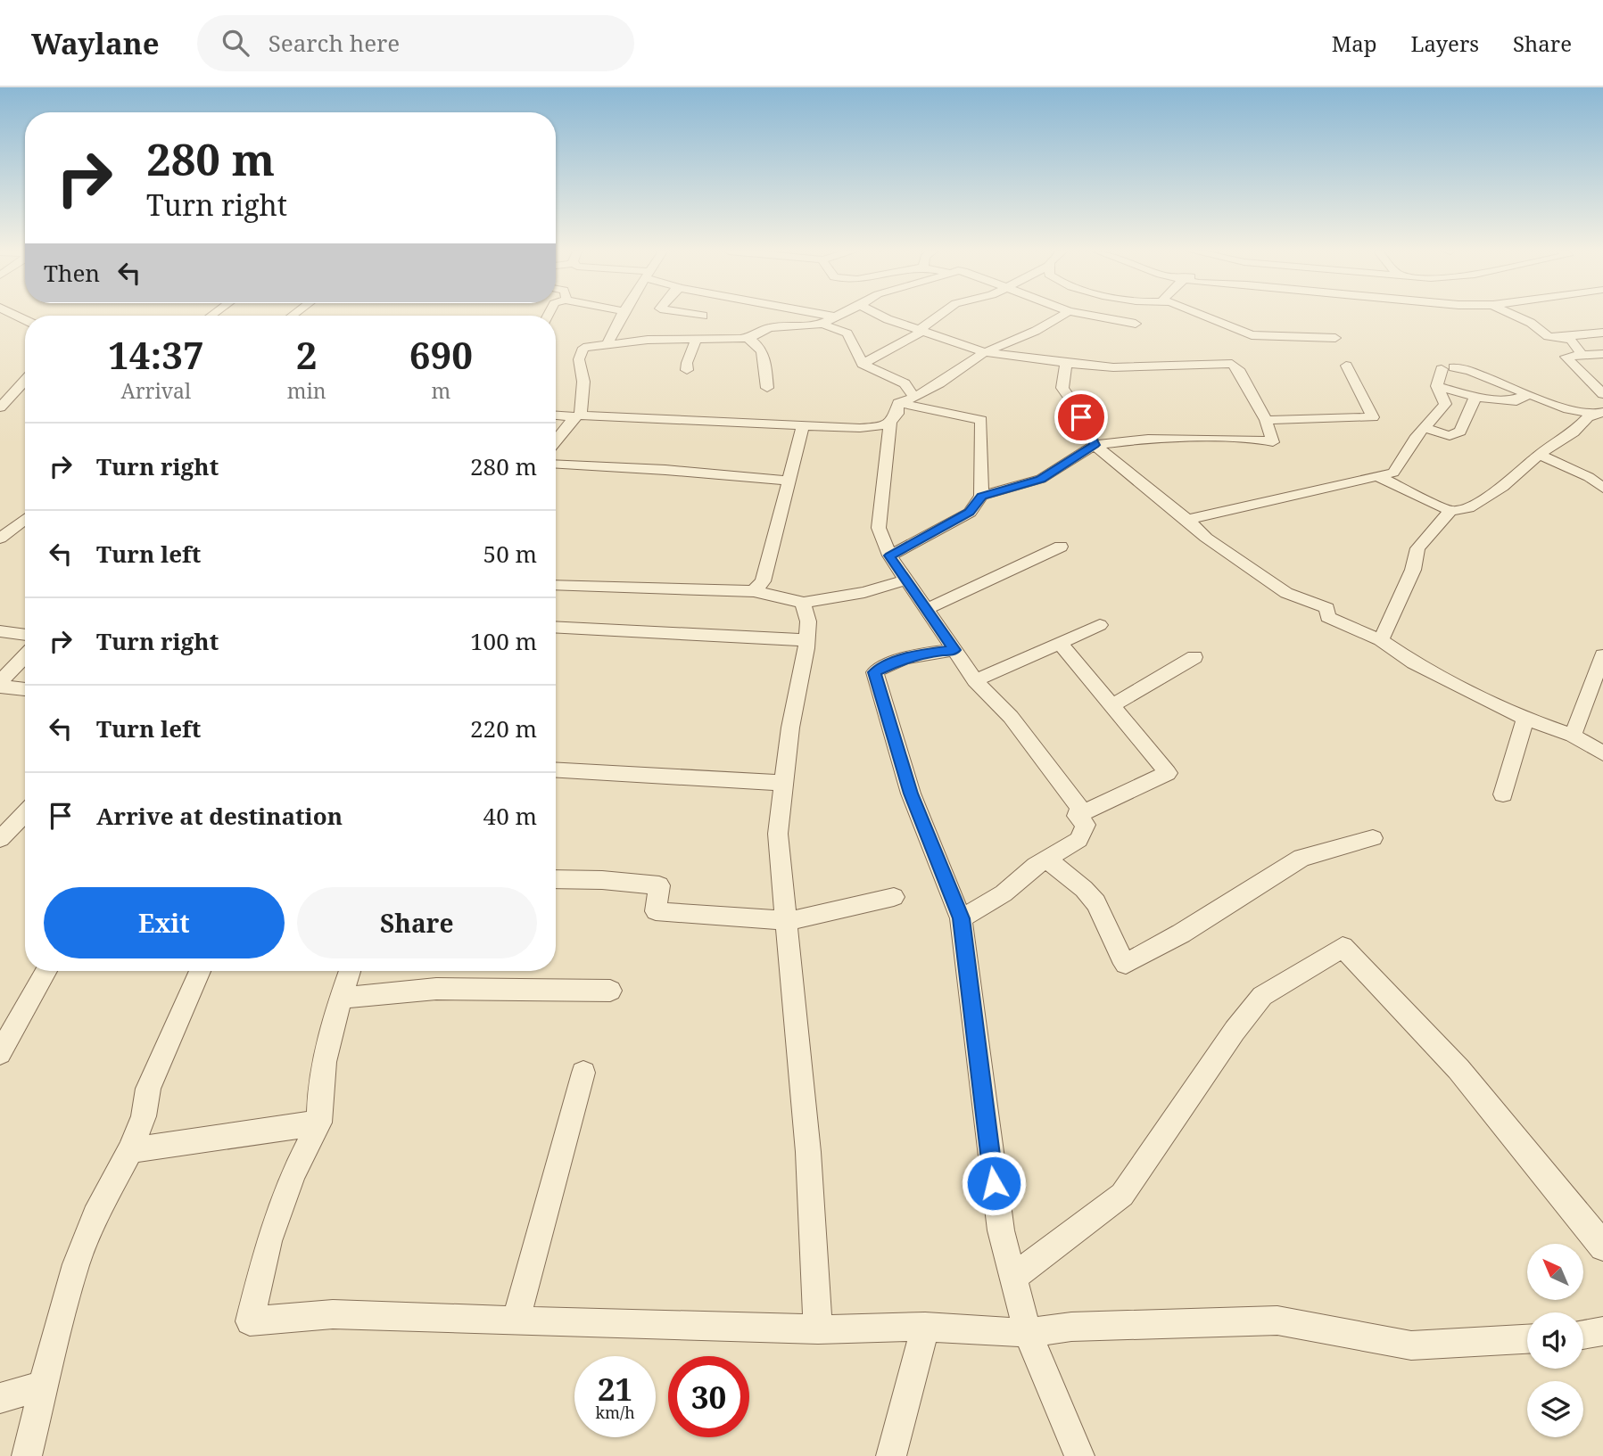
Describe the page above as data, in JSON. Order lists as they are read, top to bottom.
{
  "north": "top left",
  "page": {
    "header": "Waylane",
    "search": "Search here",
    "nav": ["Map", "Layers", "Share"],
    "turn": ["280 m", "Turn right"],
    "then": "Then",
    "eta": [
      "14:37",
      "Arrival",
      "2",
      "min",
      "690",
      "m"
    ],
    "list": [
      {
        "name": "Turn right",
        "value": "280 m"
      },
      {
        "name": "Turn left",
        "value": "50 m"
      },
      {
        "name": "Turn right",
        "value": "100 m"
      },
      {
        "name": "Turn left",
        "value": "220 m"
      },
      {
        "name": "Arrive at destination",
        "value": "40 m"
      }
    ],
    "buttons": ["Exit", "Share"],
    "speed": "21 km/h",
    "limit": "30"
  }
}
